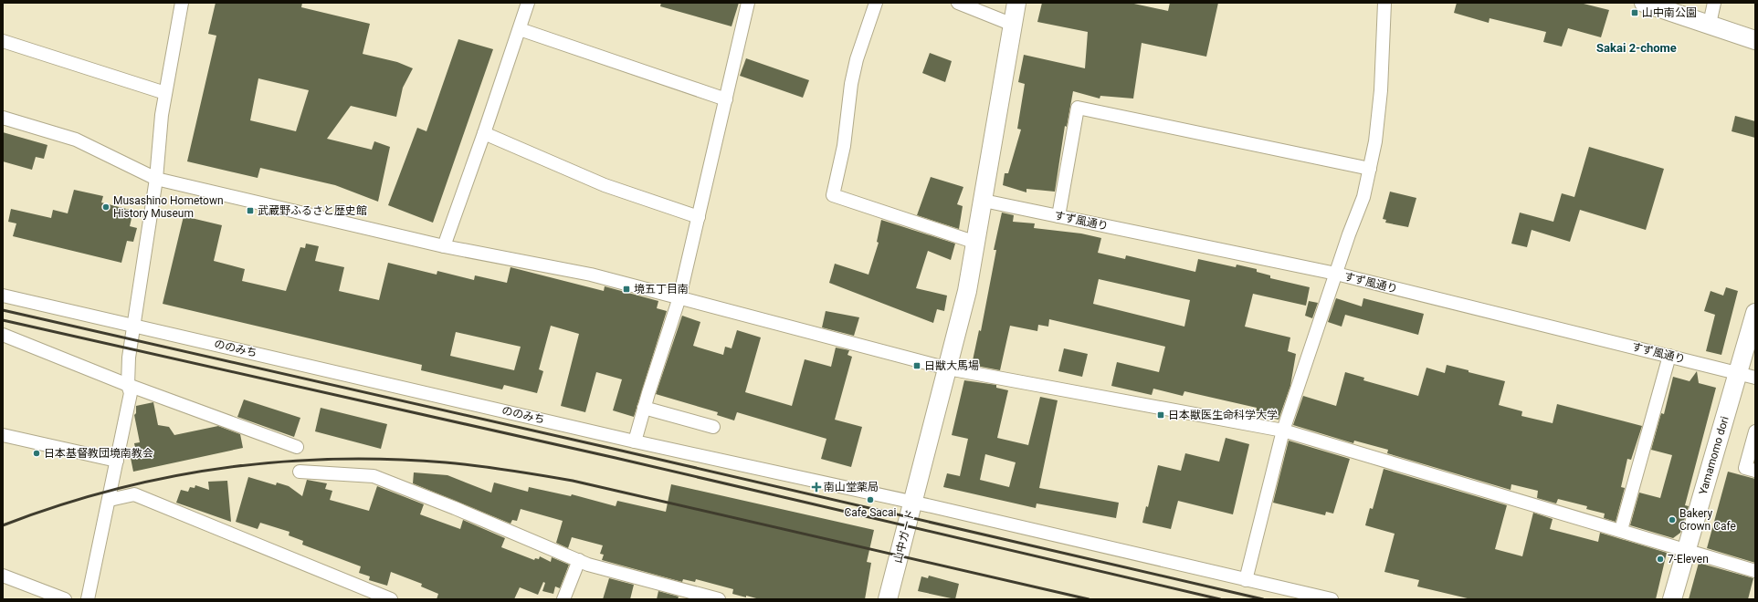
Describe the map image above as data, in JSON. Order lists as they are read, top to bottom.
{
  "streets": {
    "main road": ["Yamamomo dori", "山中ガード"],
    "street": ["すず風通り", "ののみち"]
  },
  "crossings": [
    ["すず風通り", "Yamamomo dori"],
    ["すず風通り", "山中ガード"],
    ["ののみち", "山中ガード"]
  ],
  "districts": ["Sakai 2-chome"],
  "places": {
    "transit": [
      "山中南公園",
      "武蔵野ふるさと歴史館",
      "境五丁目南",
      "日獣大馬場",
      "日本獣医生命科学大学"
    ],
    "other": [
      "Musashino Hometown History Museum",
      "日本基督教団境南教会",
      "Cafe Sacai",
      "Bakery Crown Cafe",
      "7-Eleven"
    ],
    "health": ["南山堂薬局"]
  }
}
